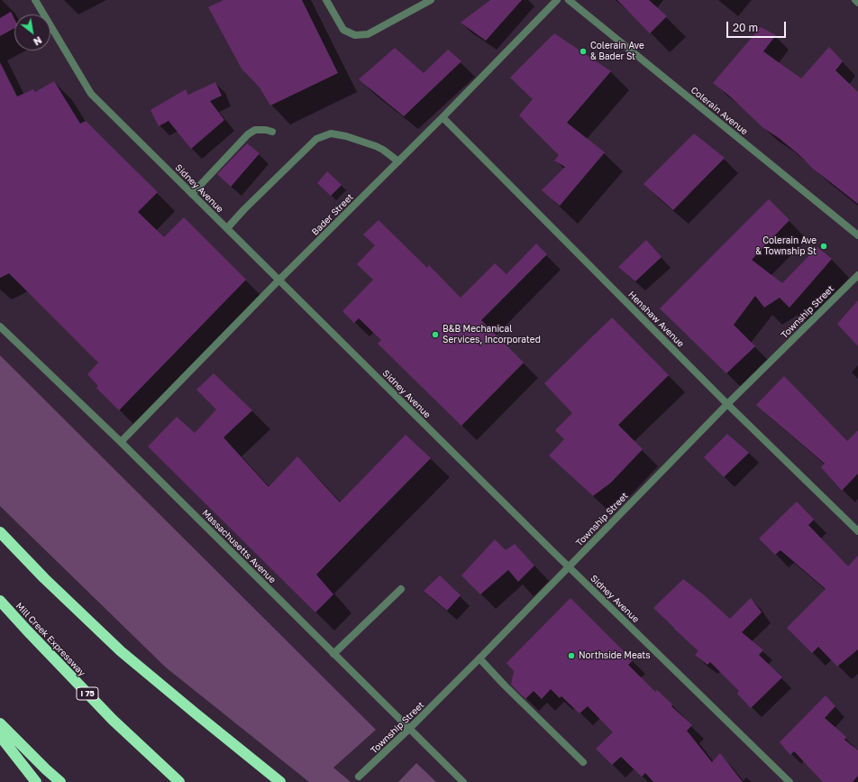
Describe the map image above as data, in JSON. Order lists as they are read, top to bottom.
{
  "streets": {
    "highway": ["Mill Creek Expressway", "I 75"],
    "street": [
      "Colerain Avenue",
      "Sidney Avenue",
      "Bader Street",
      "Township Street",
      "Henshaw Avenue",
      "Massachusetts Avenue"
    ]
  },
  "crossings": [
    ["Sidney Avenue", "Bader Street"],
    ["Sidney Avenue", "Township Street"],
    ["Bader Street", "Henshaw Avenue"],
    ["Bader Street", "Massachusetts Avenue"],
    ["Township Street", "Henshaw Avenue"],
    ["Township Street", "Massachusetts Avenue"]
  ],
  "places": [
    "Colerain Ave & Bader St",
    "Colerain Ave & Township St",
    "B&B Mechanical Services, Incorporated",
    "Northside Meats"
  ],
  "scale_bar": "20 m",
  "north": "bottom right"
}
